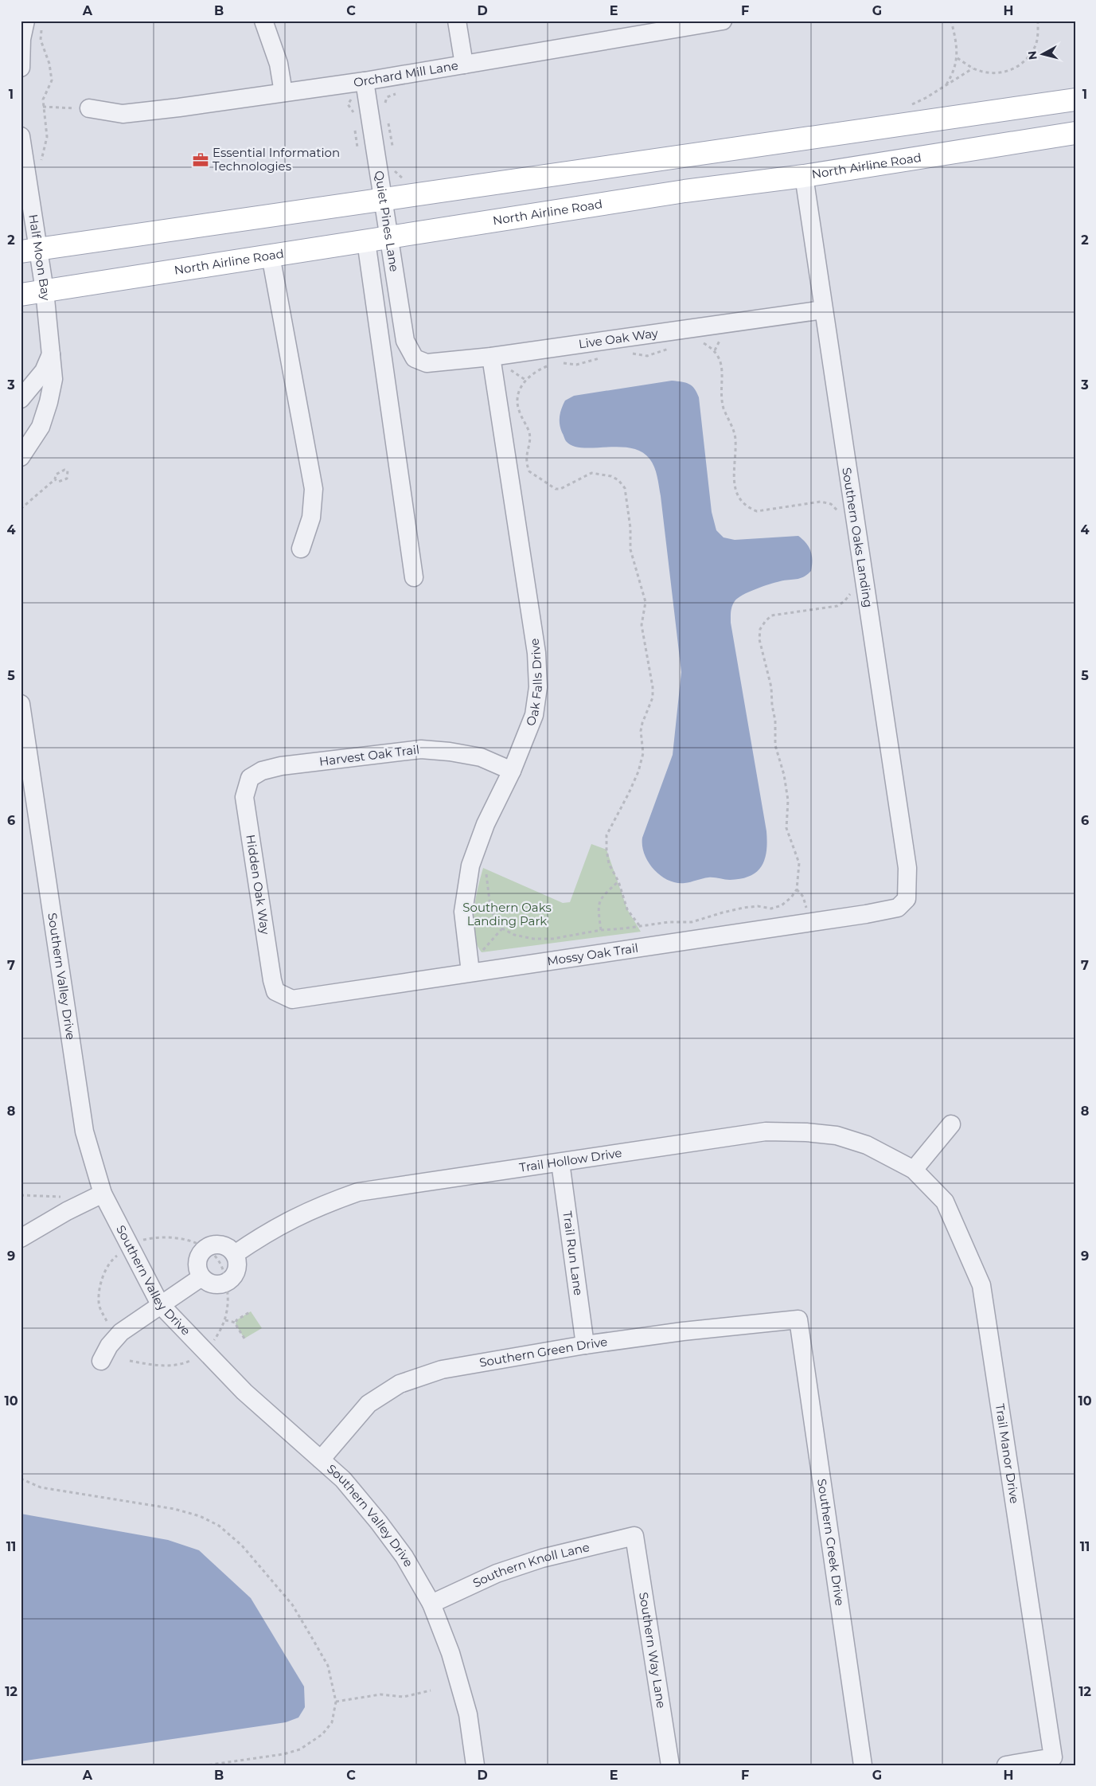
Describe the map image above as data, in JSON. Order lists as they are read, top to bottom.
{
  "streets": {
    "main road": ["North Airline Road"],
    "street": [
      "Orchard Mill Lane",
      "Quiet Pines Lane",
      "Half Moon Bay",
      "Live Oak Way",
      "Southern Oaks Landing",
      "Oak Falls Drive",
      "Harvest Oak Trail",
      "Hidden Oak Way",
      "Mossy Oak Trail",
      "Southern Valley Drive",
      "Trail Hollow Drive",
      "Trail Run Lane",
      "Southern Green Drive",
      "Trail Manor Drive",
      "Southern Creek Drive",
      "Southern Knoll Lane",
      "Southern Way Lane"
    ]
  },
  "crossings": [
    ["Orchard Mill Lane", "Quiet Pines Lane"],
    ["North Airline Road", "Quiet Pines Lane"],
    ["North Airline Road", "Half Moon Bay"],
    ["North Airline Road", "Southern Oaks Landing"],
    ["Quiet Pines Lane", "Live Oak Way"],
    ["Live Oak Way", "Southern Oaks Landing"],
    ["Live Oak Way", "Oak Falls Drive"],
    ["Southern Oaks Landing", "Mossy Oak Trail"],
    ["Oak Falls Drive", "Harvest Oak Trail"],
    ["Oak Falls Drive", "Mossy Oak Trail"],
    ["Harvest Oak Trail", "Hidden Oak Way"],
    ["Hidden Oak Way", "Mossy Oak Trail"],
    ["Southern Valley Drive", "Southern Green Drive"],
    ["Southern Valley Drive", "Southern Knoll Lane"],
    ["Trail Hollow Drive", "Trail Run Lane"],
    ["Trail Hollow Drive", "Trail Manor Drive"],
    ["Trail Run Lane", "Southern Green Drive"],
    ["Southern Green Drive", "Southern Creek Drive"],
    ["Southern Knoll Lane", "Southern Way Lane"]
  ],
  "parks": ["Southern Oaks Landing Park"],
  "places": {
    "office": ["Essential Information Technologies"]
  },
  "north": "left",
  "grid": {
    "columns": [
      "A",
      "B",
      "C",
      "D",
      "E",
      "F",
      "G",
      "H"
    ],
    "rows": [
      "1",
      "2",
      "3",
      "4",
      "5",
      "6",
      "7",
      "8",
      "9",
      "10",
      "11",
      "12"
    ]
  }
}
